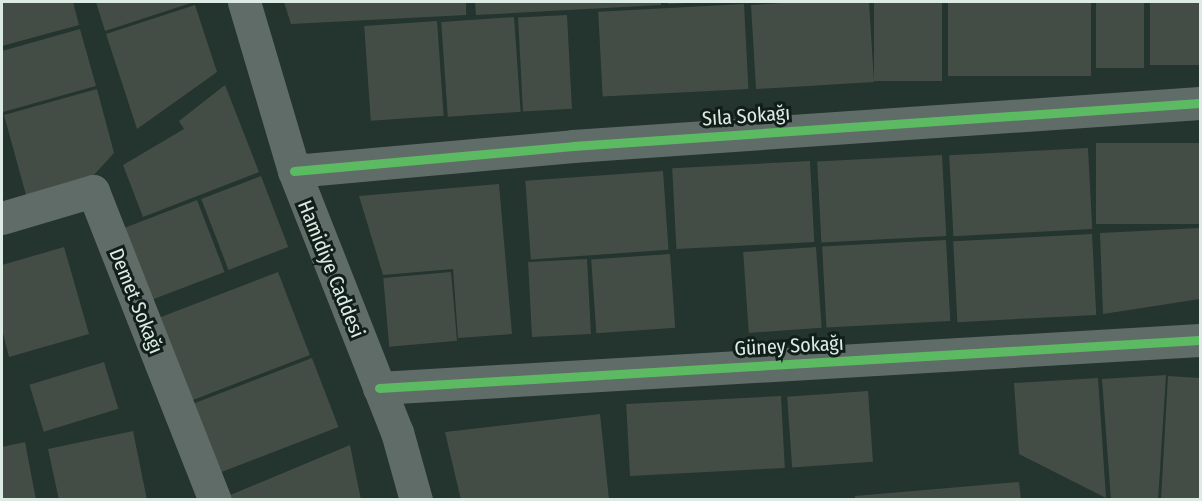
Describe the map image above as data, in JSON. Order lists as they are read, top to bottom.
{
  "streets": {
    "street": [
      "Sıla Sokağı",
      "Hamidiye Caddesi",
      "Demet Sokağı",
      "Güney Sokağı"
    ]
  },
  "crossings": [
    ["Sıla Sokağı", "Hamidiye Caddesi"],
    ["Hamidiye Caddesi", "Güney Sokağı"]
  ]
}
